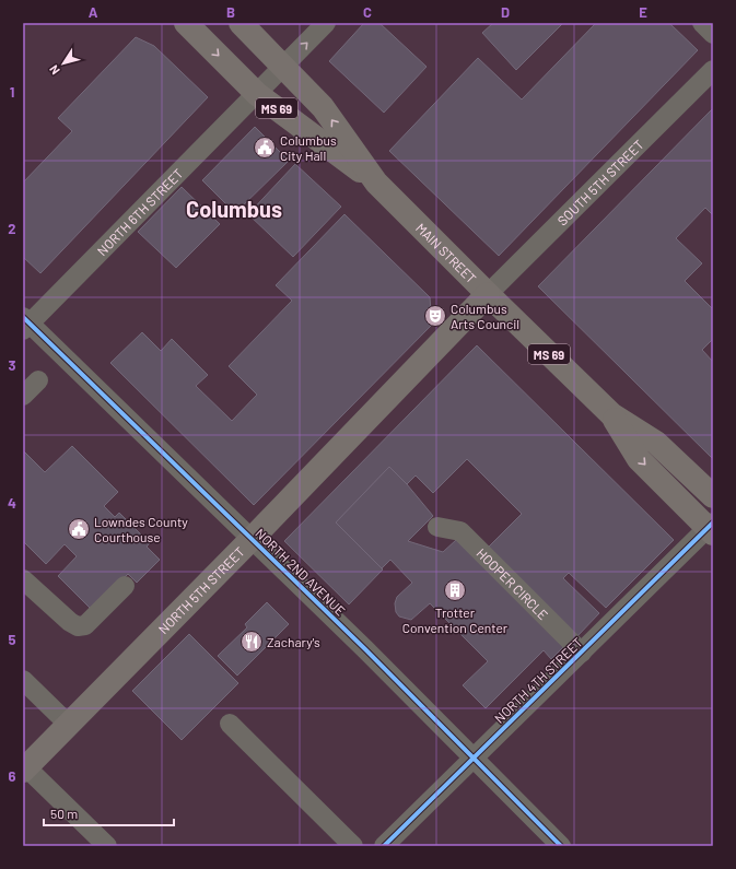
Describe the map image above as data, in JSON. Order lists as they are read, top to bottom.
{
  "streets": {
    "main road": ["MS 69", "MAIN STREET", "NORTH 5TH STREET"],
    "street": [
      "SOUTH 5TH STREET",
      "NORTH 6TH STREET",
      "NORTH 2ND AVENUE",
      "HOOPER CIRCLE",
      "NORTH 4TH STREET"
    ]
  },
  "crossings": [
    ["SOUTH 5TH STREET", "MAIN STREET"],
    ["SOUTH 5TH STREET", "NORTH 5TH STREET"],
    ["NORTH 6TH STREET", "MAIN STREET"],
    ["NORTH 6TH STREET", "NORTH 2ND AVENUE"],
    ["MAIN STREET", "NORTH 5TH STREET"],
    ["MAIN STREET", "NORTH 4TH STREET"],
    ["NORTH 2ND AVENUE", "NORTH 5TH STREET"],
    ["NORTH 2ND AVENUE", "NORTH 4TH STREET"],
    ["HOOPER CIRCLE", "NORTH 4TH STREET"]
  ],
  "districts": ["Columbus"],
  "places": {
    "public building": ["Columbus City Hall", "Lowndes County Courthouse"],
    "theatre": ["Columbus Arts Council"],
    "building": ["Trotter Convention Center"],
    "restaurant": ["Zachary's"]
  },
  "scale_bar": "50 m",
  "north": "bottom left",
  "grid": {
    "columns": [
      "A",
      "B",
      "C",
      "D",
      "E"
    ],
    "rows": [
      "1",
      "2",
      "3",
      "4",
      "5",
      "6"
    ]
  }
}
